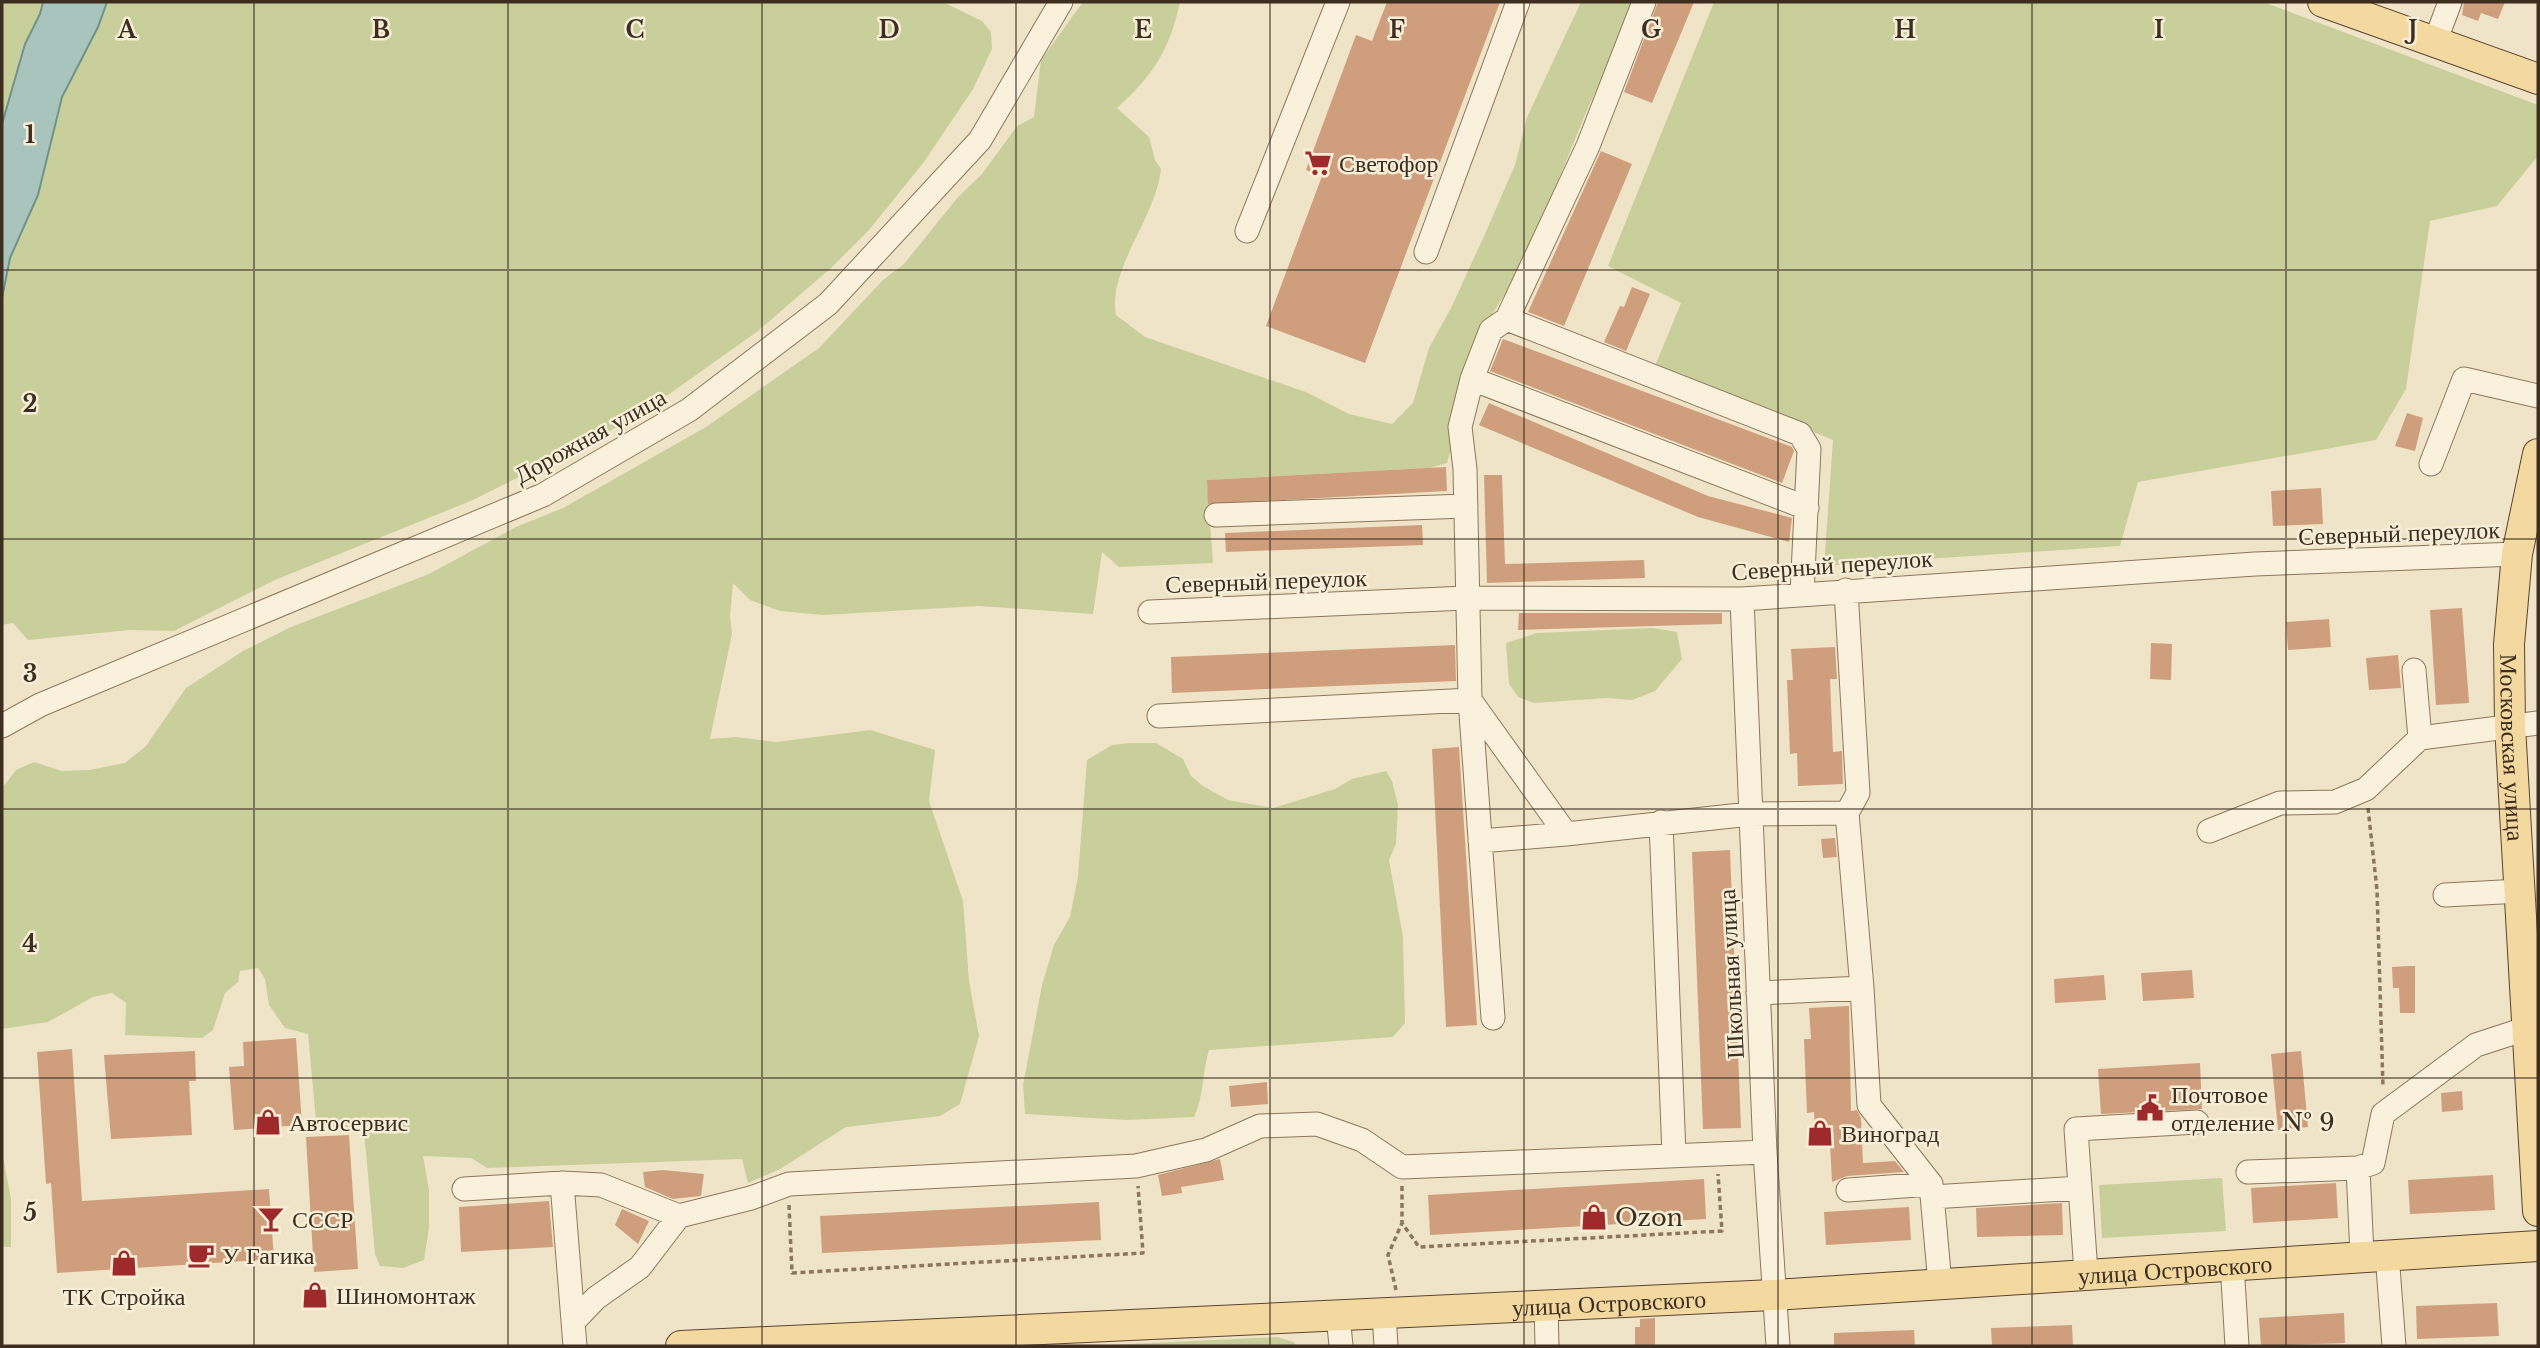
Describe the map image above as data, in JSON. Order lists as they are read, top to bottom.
{
  "streets": {
    "main road": ["Московская улица", "улица Островского"],
    "street": ["Дорожная улица", "Северный переулок", "Школьная улица"]
  },
  "crossings": [
    ["Северный переулок", "Московская улица"],
    ["Северный переулок", "Школьная улица"],
    ["Школьная улица", "улица Островского"]
  ],
  "places": {
    "supermarket": ["Светофор"],
    "public building": ["Почтовое отделение № 9"],
    "shop": [
      "Автосервис",
      "Виноград",
      "Ozon",
      "ТК Стройка",
      "Шиномонтаж"
    ],
    "bar": ["СССР"],
    "cafe": ["У Гагика"]
  },
  "grid": {
    "columns": [
      "A",
      "B",
      "C",
      "D",
      "E",
      "F",
      "G",
      "H",
      "I",
      "J"
    ],
    "rows": [
      "1",
      "2",
      "3",
      "4",
      "5"
    ]
  }
}
